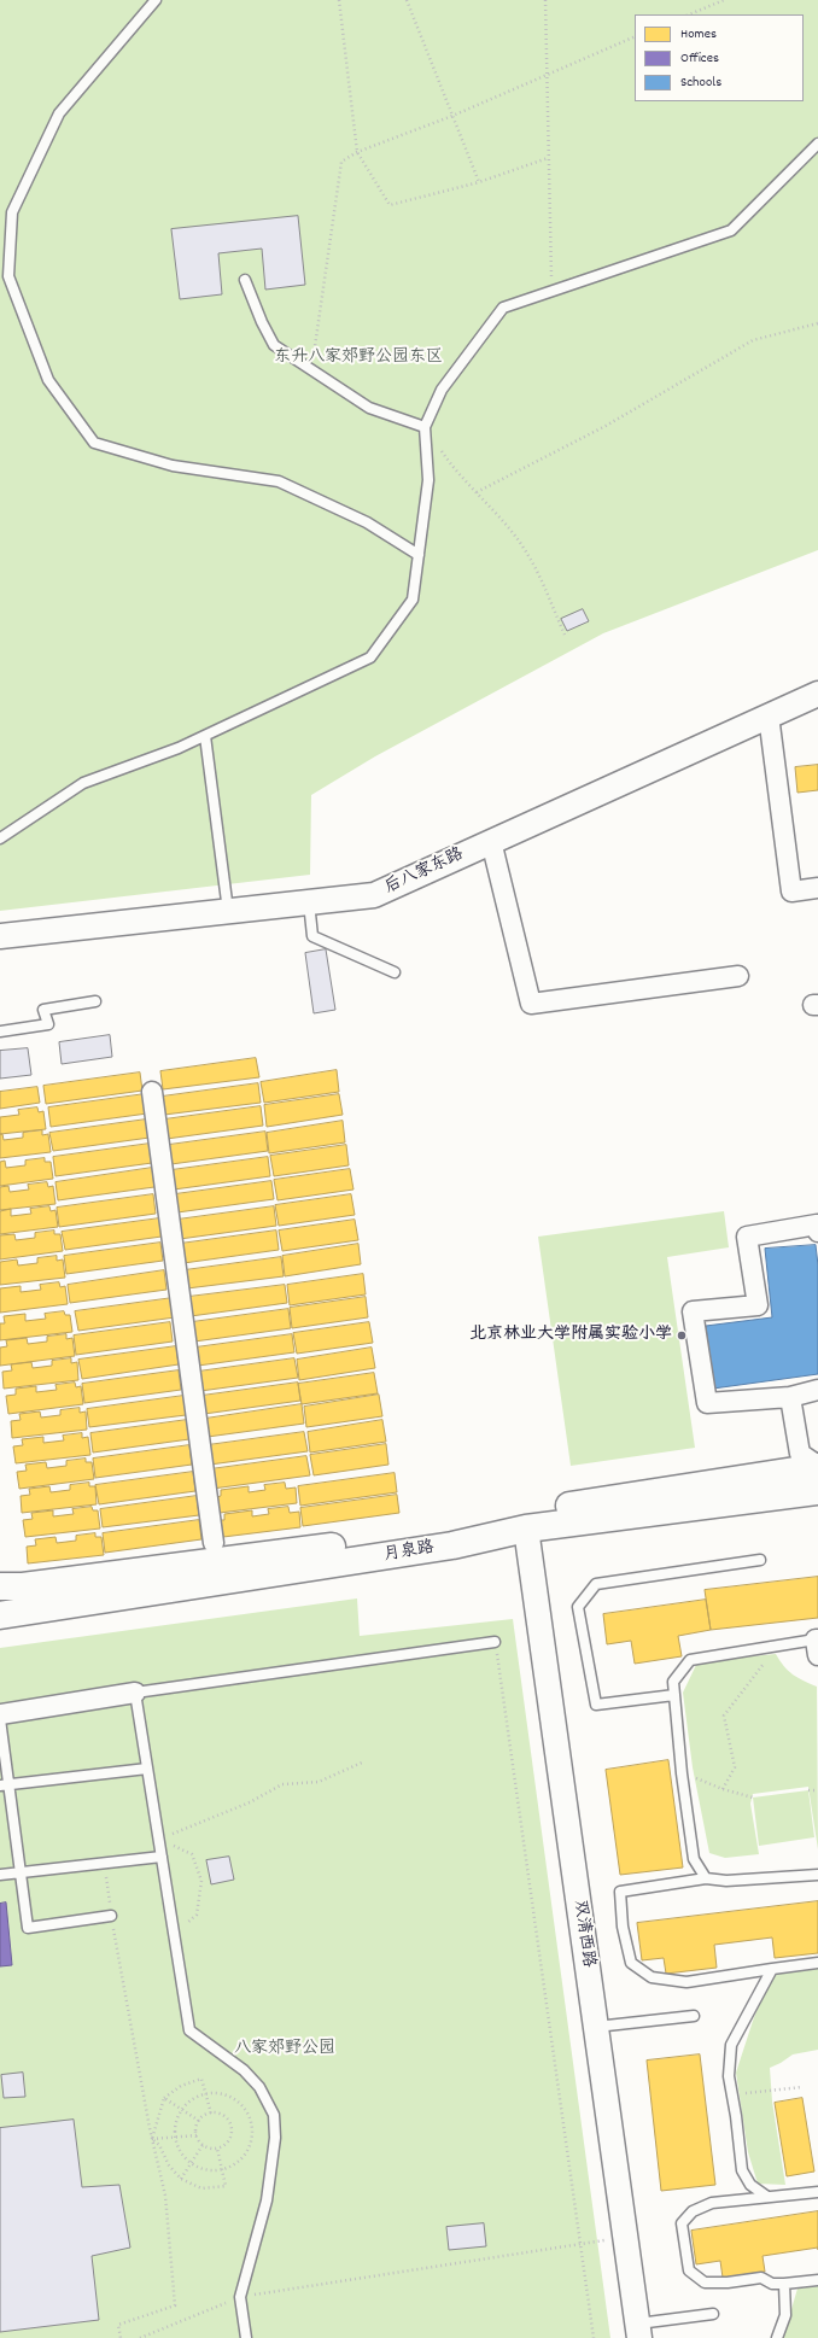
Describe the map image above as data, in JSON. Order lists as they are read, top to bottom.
{
  "streets": {
    "main road": ["月泉路"],
    "street": ["后八家东路", "双清西路"]
  },
  "crossings": [
    ["月泉路", "双清西路"]
  ],
  "parks": ["东升八家郊野公园东区", "八家郊野公园"],
  "places": ["北京林业大学附属实验小学"],
  "legend": ["Homes", "Offices", "Schools"]
}
